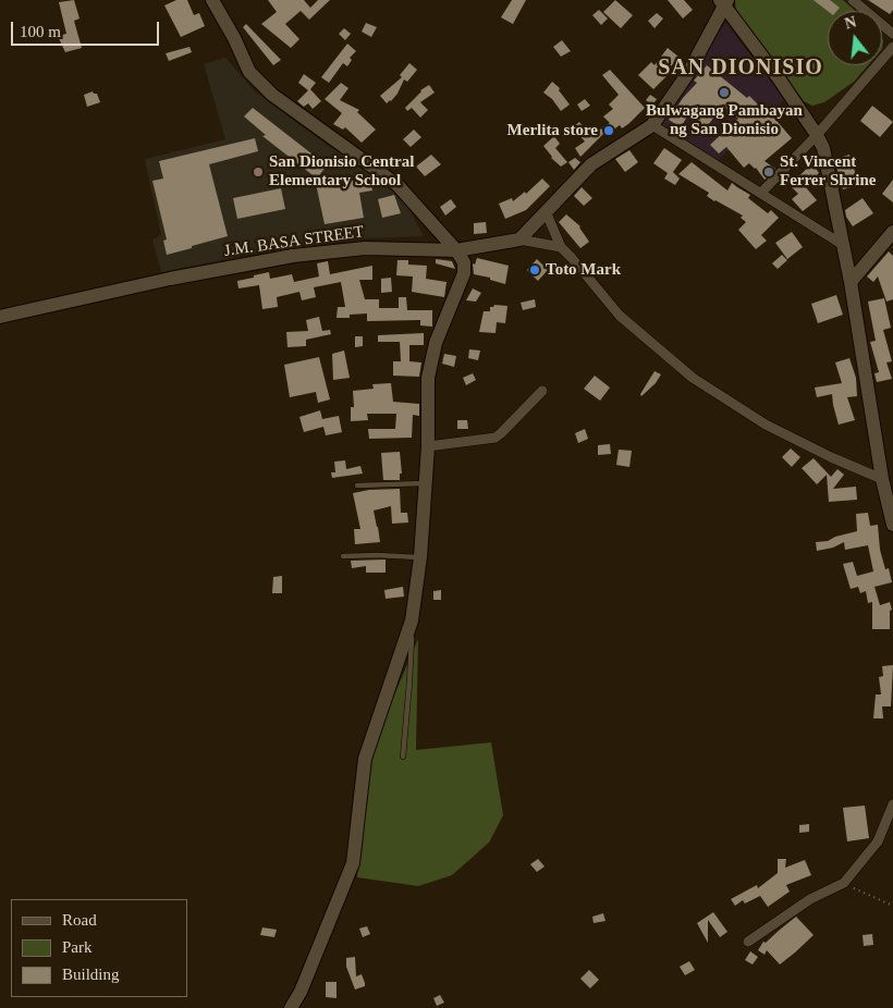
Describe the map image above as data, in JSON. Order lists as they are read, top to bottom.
{
  "streets": {
    "main road": ["J.M. BASA STREET"]
  },
  "districts": ["SAN DIONISIO"],
  "places": [
    "Bulwagang Pambayan ng San Dionisio",
    "Merlita store",
    "San Dionisio Central Elementary School",
    "St. Vincent Ferrer Shrine",
    "Toto Mark"
  ],
  "legend": ["Road", "Park", "Building"],
  "scale_bar": "100 m",
  "north": "top"
}
